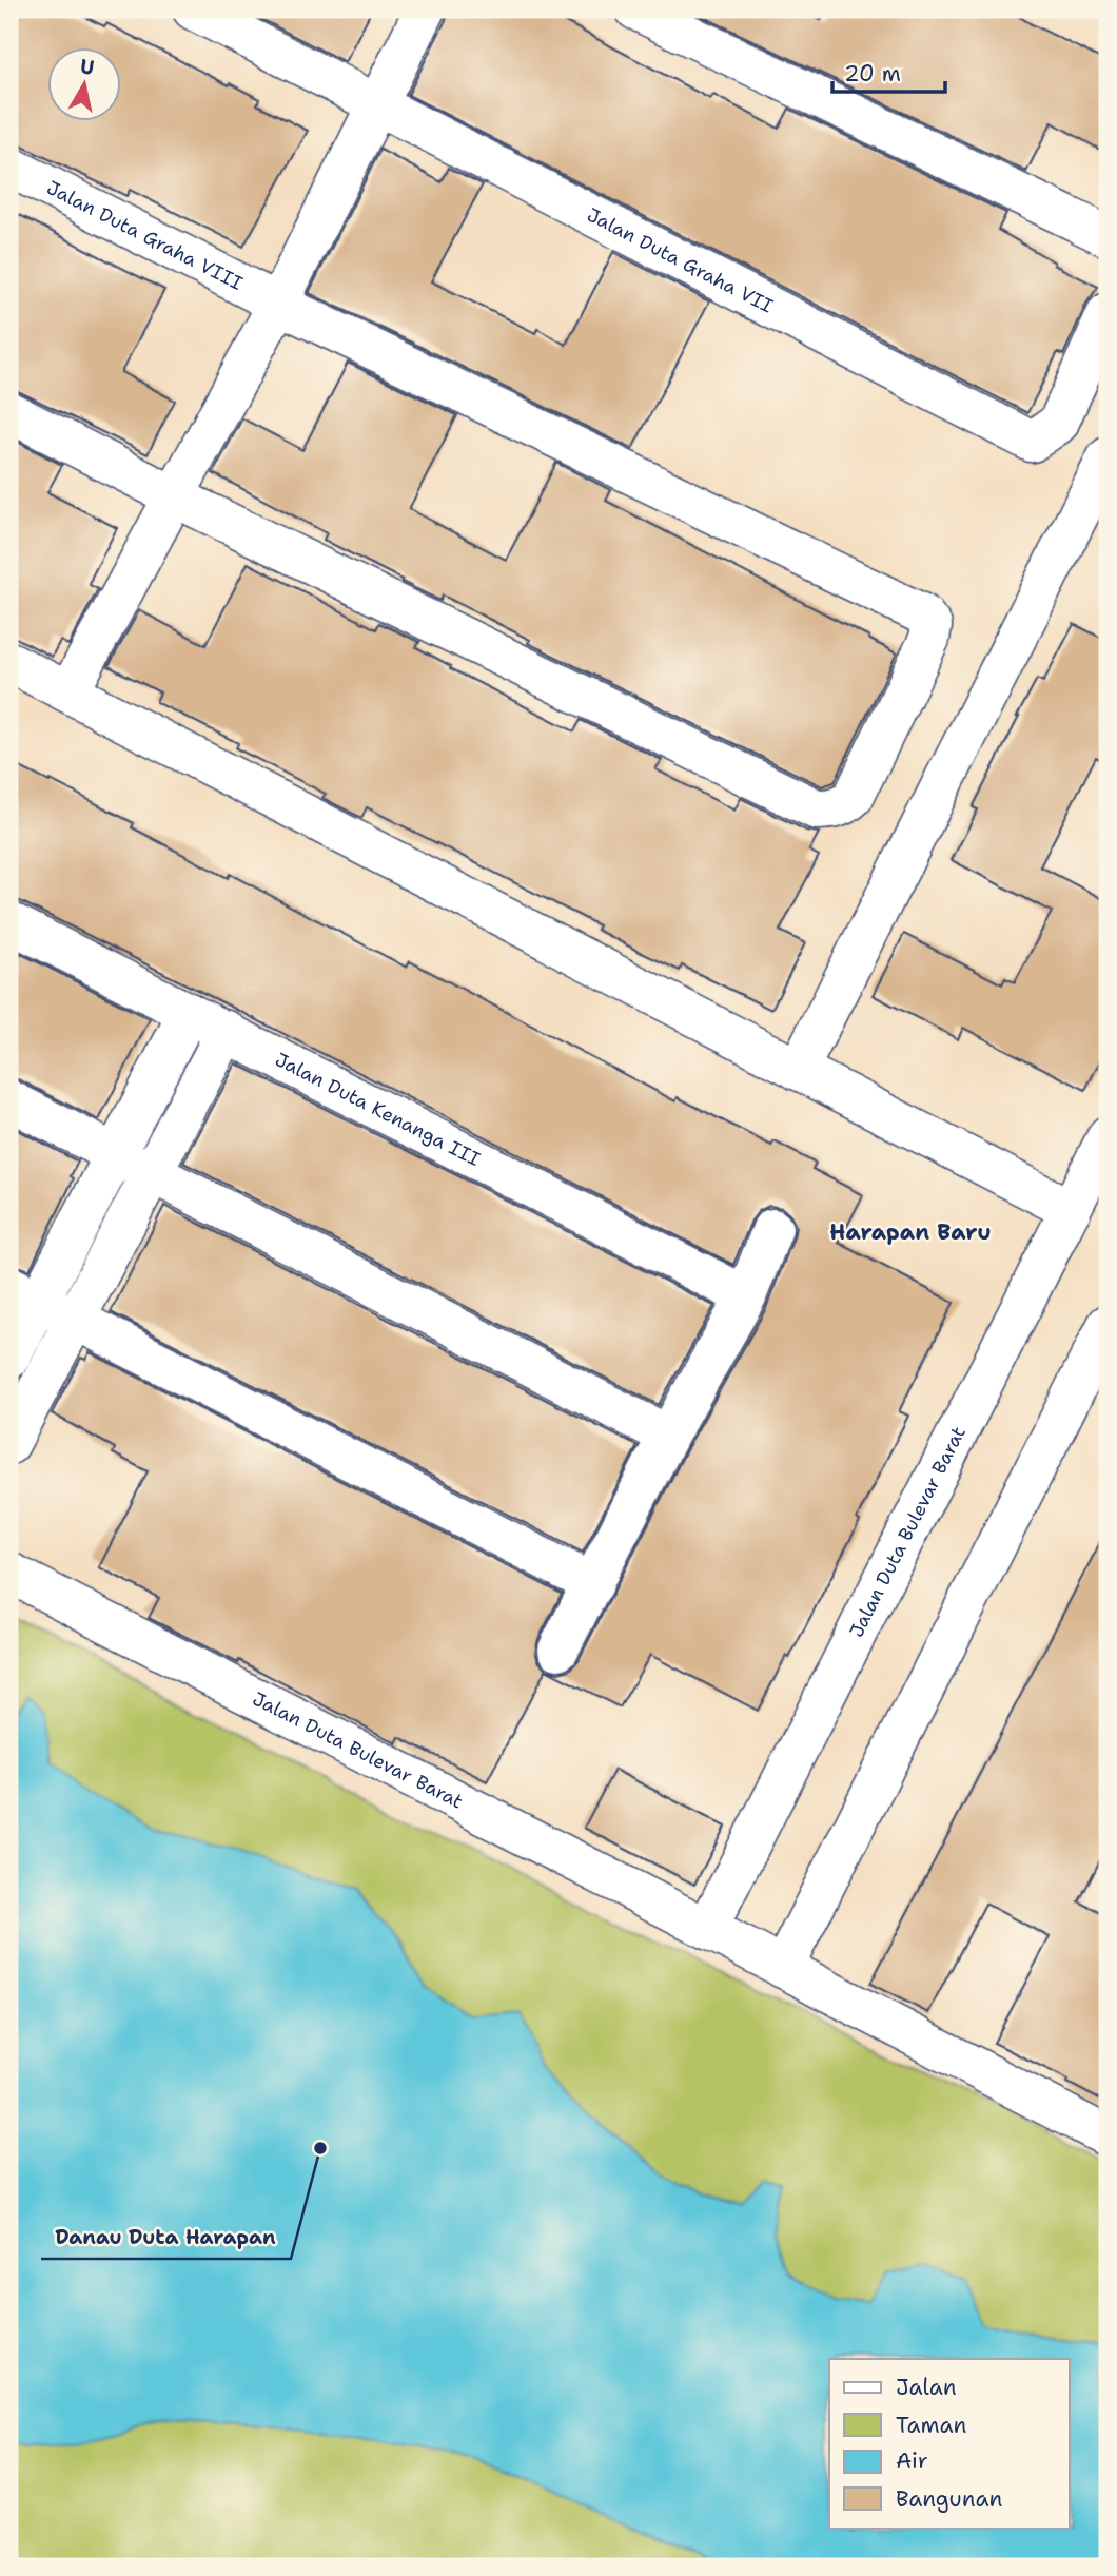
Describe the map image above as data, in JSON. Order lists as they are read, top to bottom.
{
  "streets": {
    "street": [
      "Jalan Duta Graha VIII",
      "Jalan Duta Graha VII",
      "Jalan Duta Kenanga III",
      "Jalan Duta Bulevar Barat"
    ]
  },
  "districts": ["Harapan Baru"],
  "places": ["Danau Duta Harapan"],
  "legend": [
    "Jalan",
    "Taman",
    "Air",
    "Bangunan"
  ],
  "scale_bar": "20 m",
  "north": "top"
}
